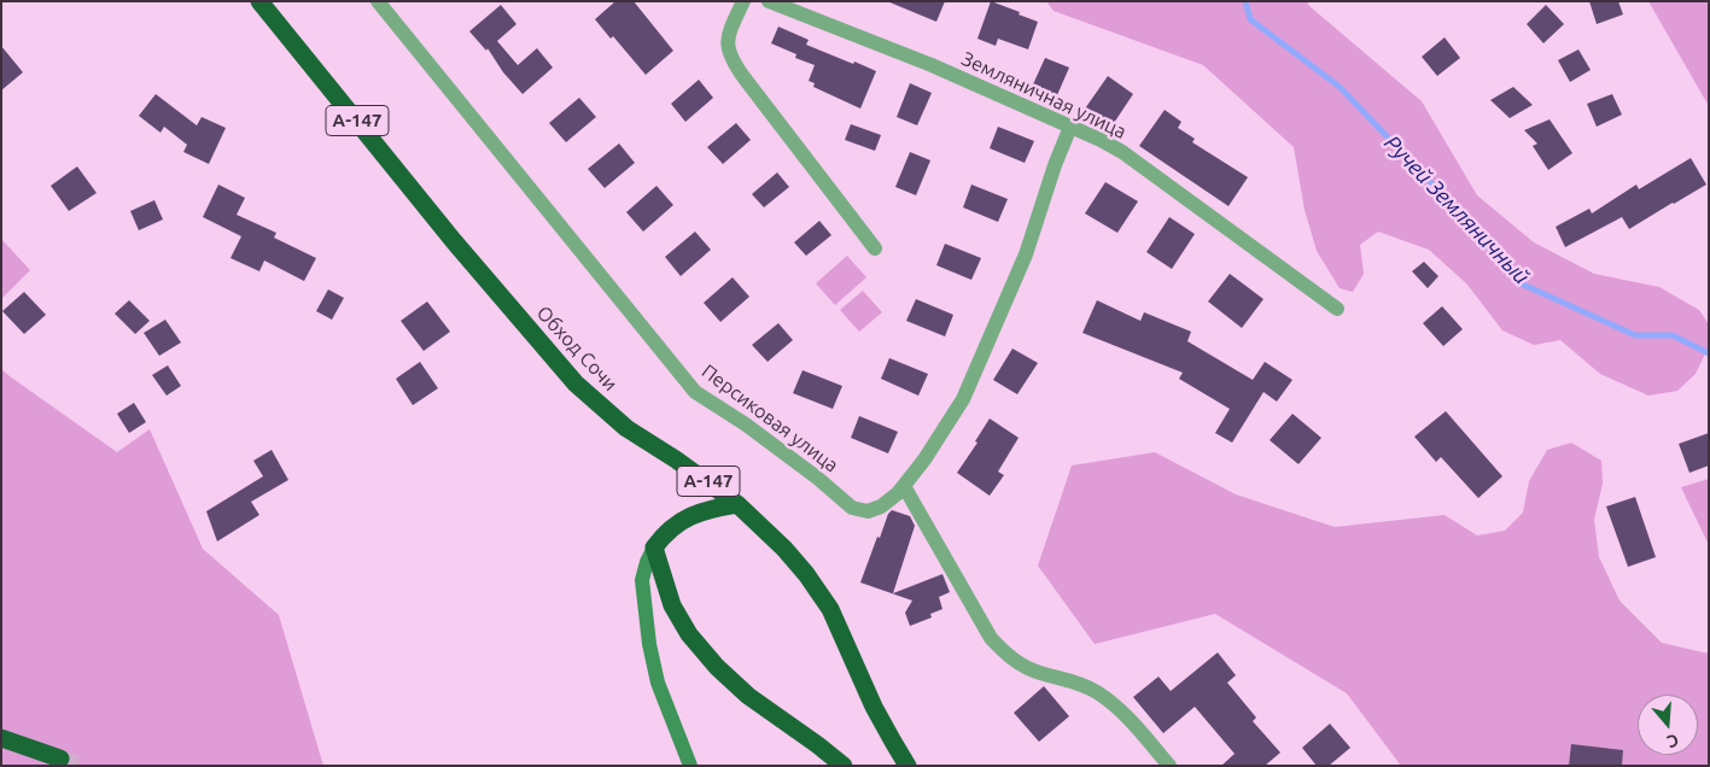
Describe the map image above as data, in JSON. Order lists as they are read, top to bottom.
{
  "streets": {
    "highway": ["А-147", "Обход Сочи"],
    "street": ["Земляничная улица", "Персиковая улица"]
  },
  "crossings": [
    ["Земляничная улица", "Персиковая улица"],
    ["А-147", "Обход Сочи"]
  ],
  "water": ["Ручей Земляничный"],
  "north": "bottom"
}
